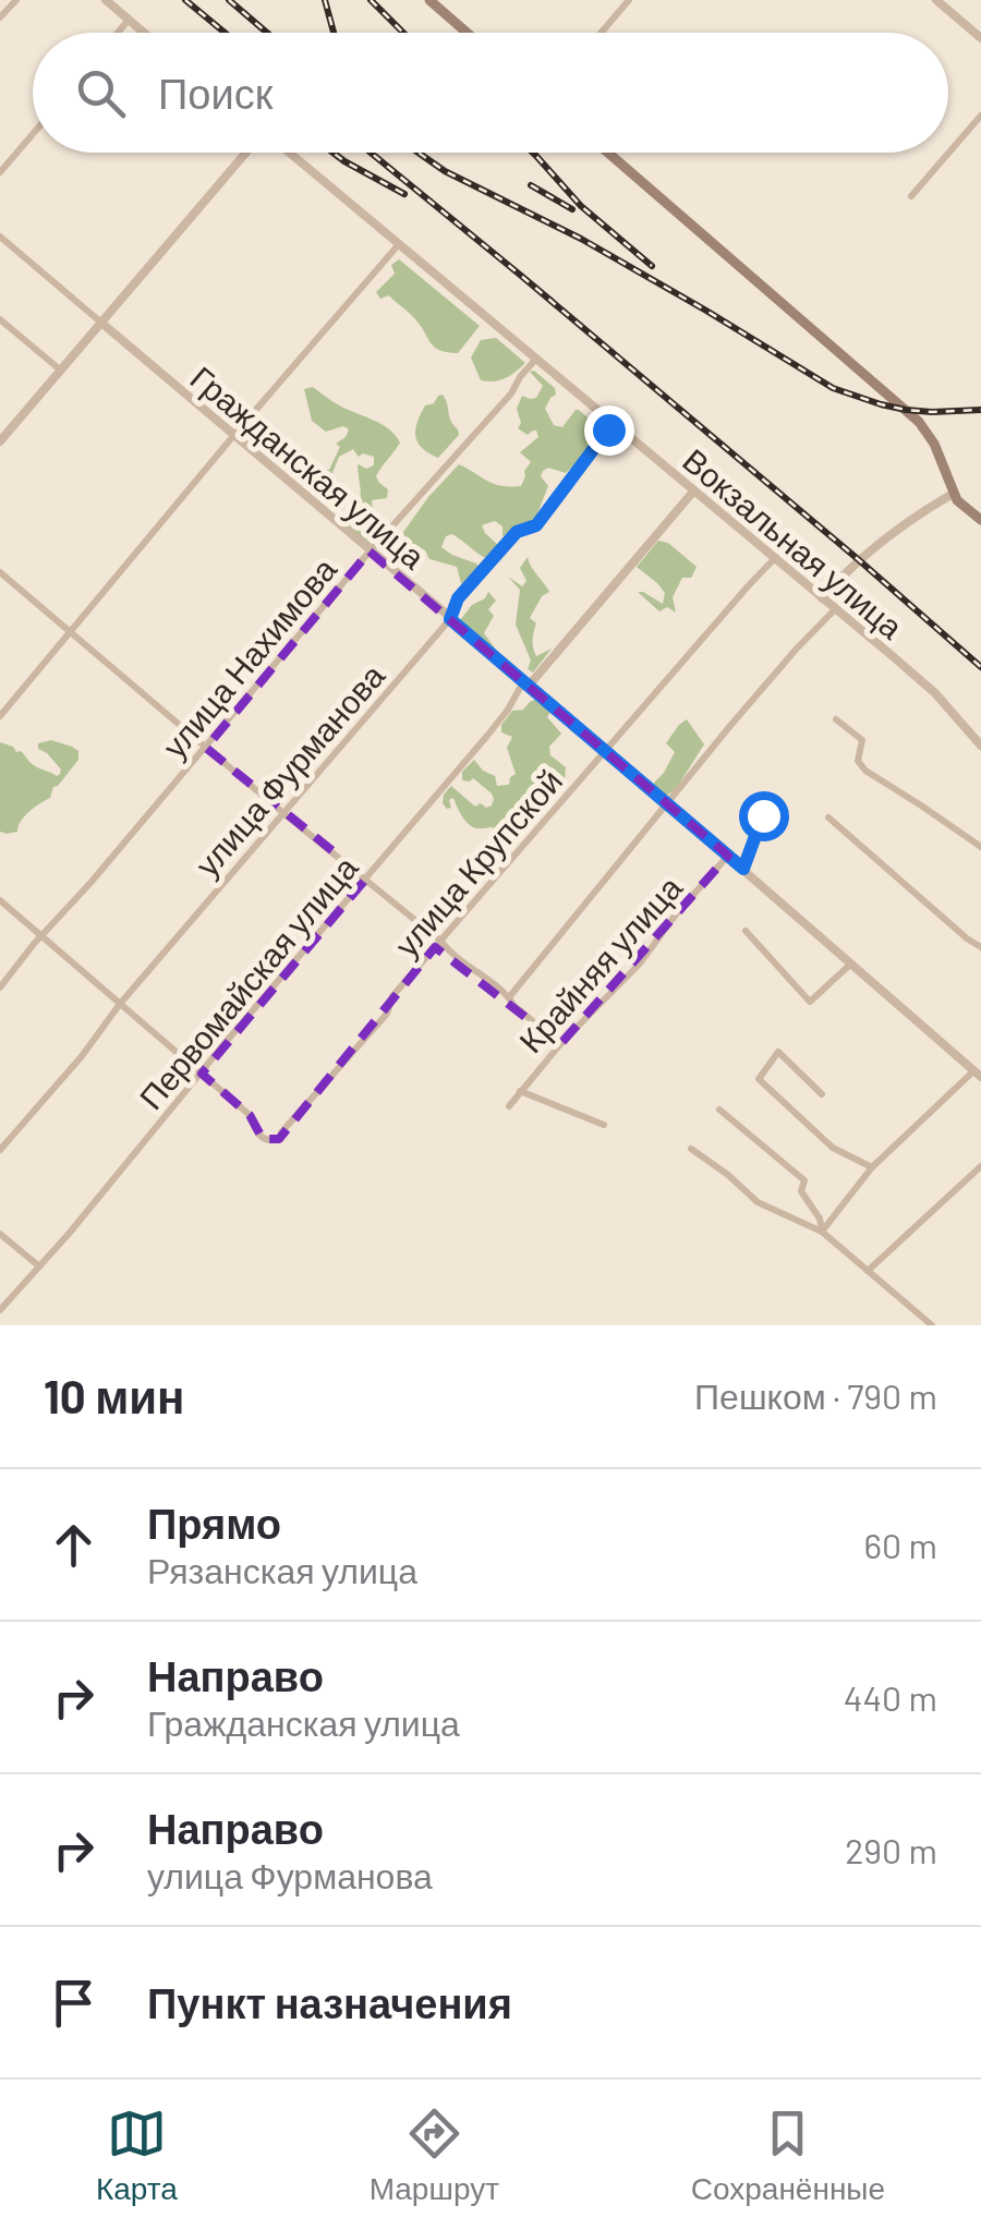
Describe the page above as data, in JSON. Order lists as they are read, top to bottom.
{
  "streets": {
    "street": [
      "Гражданская улица",
      "Вокзальная улица",
      "улица Нахимова",
      "улица Фурманова",
      "улица Крупской",
      "Крайняя улица",
      "Первомайская улица"
    ]
  },
  "crossings": [
    ["Гражданская улица", "улица Нахимова"],
    ["Гражданская улица", "улица Фурманова"],
    ["Гражданская улица", "улица Крупской"],
    ["Гражданская улица", "Крайняя улица"],
    ["Гражданская улица", "Первомайская улица"],
    ["Вокзальная улица", "улица Нахимова"],
    ["Вокзальная улица", "улица Фурманова"],
    ["Вокзальная улица", "улица Крупской"],
    ["Вокзальная улица", "Первомайская улица"],
    ["улица Крупской", "Первомайская улица"]
  ],
  "page": {
    "search": "Поиск",
    "heading": ["10 мин", "Пешком · 790 m"],
    "list": [
      ["Прямо", "Рязанская улица", "60 m"],
      ["Направо", "Гражданская улица", "440 m"],
      ["Направо", "улица Фурманова", "290 m"],
      "Пункт назначения"
    ],
    "nav": ["Карта", "Маршрут", "Сохранённые"]
  }
}
